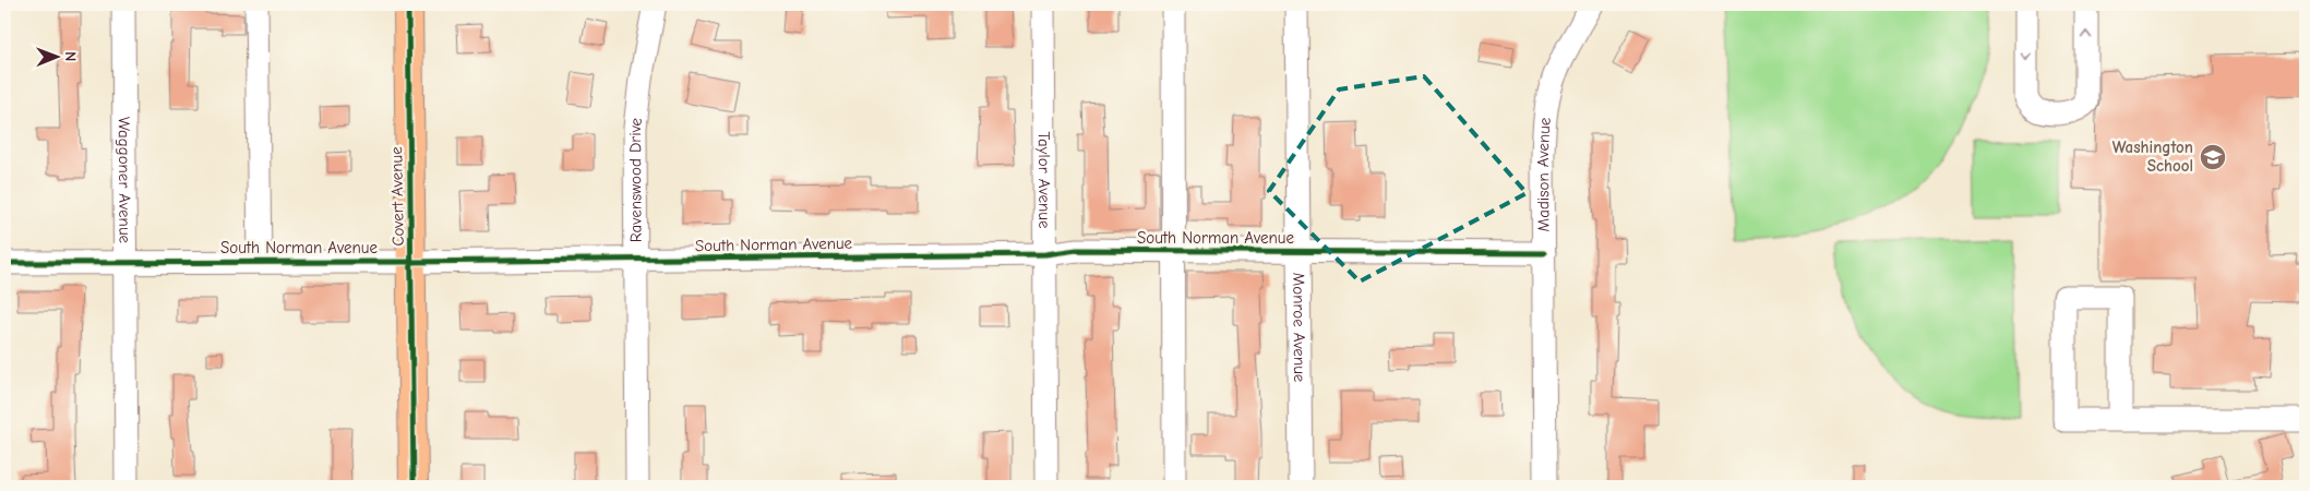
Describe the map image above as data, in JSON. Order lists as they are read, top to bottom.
{
  "streets": {
    "main road": ["Covert Avenue"],
    "street": [
      "Madison Avenue",
      "Ravenswood Drive",
      "Waggoner Avenue",
      "Taylor Avenue",
      "South Norman Avenue",
      "Monroe Avenue"
    ]
  },
  "crossings": [
    ["Madison Avenue", "South Norman Avenue"],
    ["Ravenswood Drive", "South Norman Avenue"],
    ["Waggoner Avenue", "South Norman Avenue"],
    ["Taylor Avenue", "South Norman Avenue"],
    ["Covert Avenue", "South Norman Avenue"],
    ["South Norman Avenue", "Monroe Avenue"]
  ],
  "places": {
    "school or university": ["Washington School"]
  },
  "north": "right"
}
